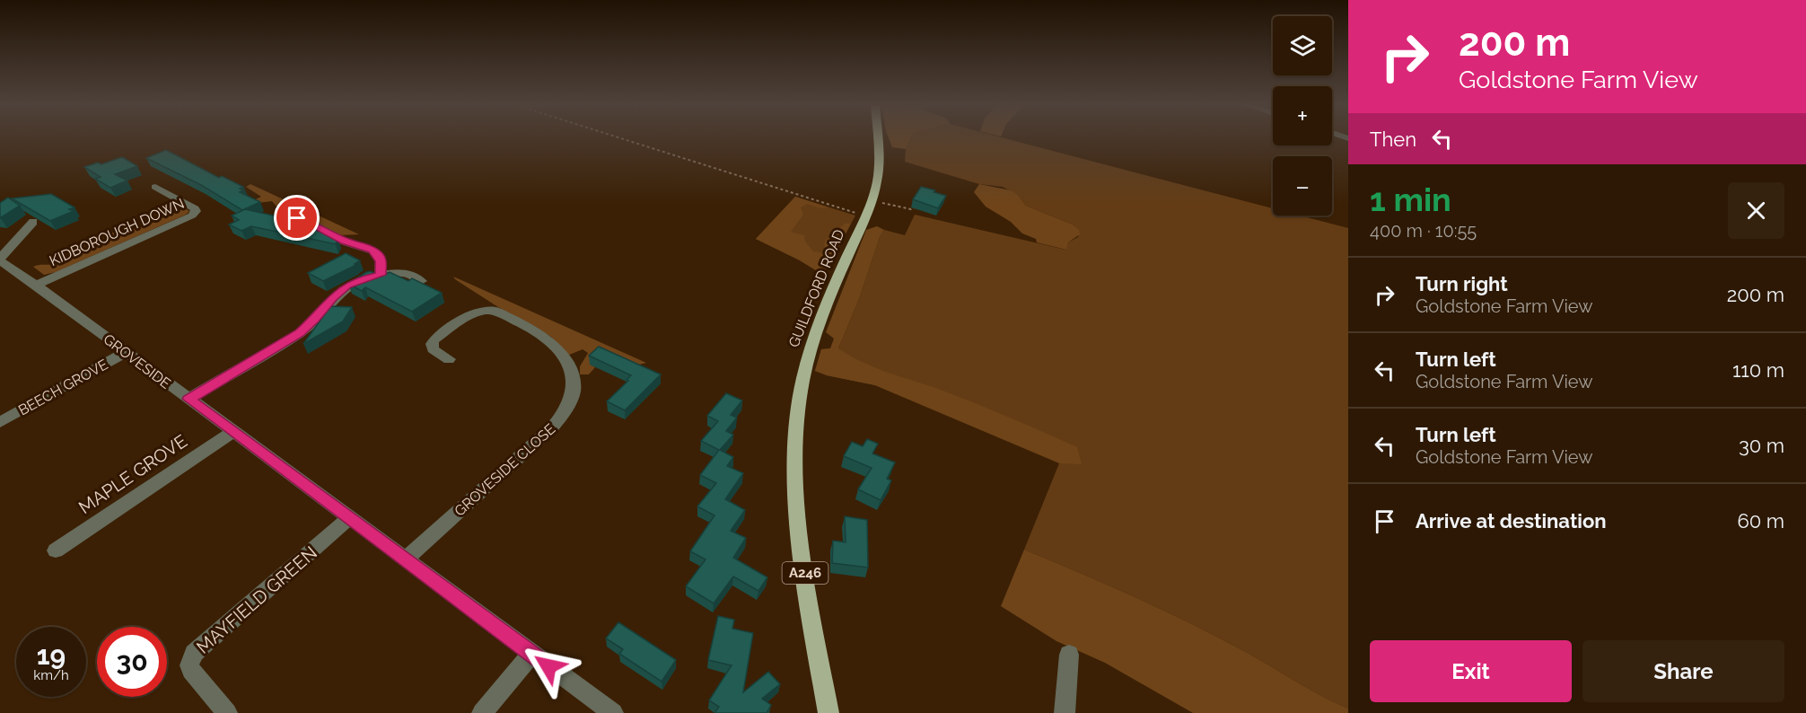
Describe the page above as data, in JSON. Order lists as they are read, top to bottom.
{
  "streets": {
    "main road": ["GUILDFORD ROAD", "A246"],
    "street": [
      "KIDBOROUGH DOWN",
      "GROVESIDE",
      "BEECH GROVE",
      "GROVESIDE CLOSE",
      "MAPLE GROVE",
      "MAYFIELD GREEN"
    ]
  },
  "crossings": [
    ["KIDBOROUGH DOWN", "GROVESIDE"],
    ["GROVESIDE", "BEECH GROVE"],
    ["GROVESIDE", "GROVESIDE CLOSE"],
    ["GROVESIDE", "MAPLE GROVE"],
    ["GROVESIDE", "MAYFIELD GREEN"]
  ],
  "page": {
    "turn": ["200 m", "Goldstone Farm View"],
    "map_buttons": ["+", "−"],
    "then": "Then",
    "heading": ["1 min", "400 m · 10:55"],
    "list": [
      {
        "name": "Turn right",
        "note": "Goldstone Farm View",
        "value": "200 m"
      },
      {
        "name": "Turn left",
        "note": "Goldstone Farm View",
        "value": "110 m"
      },
      {
        "name": "Turn left",
        "note": "Goldstone Farm View",
        "value": "30 m"
      },
      {
        "name": "Arrive at destination",
        "value": "60 m"
      }
    ],
    "speed": "19 km/h",
    "limit": "30",
    "buttons": ["Exit", "Share"]
  }
}
